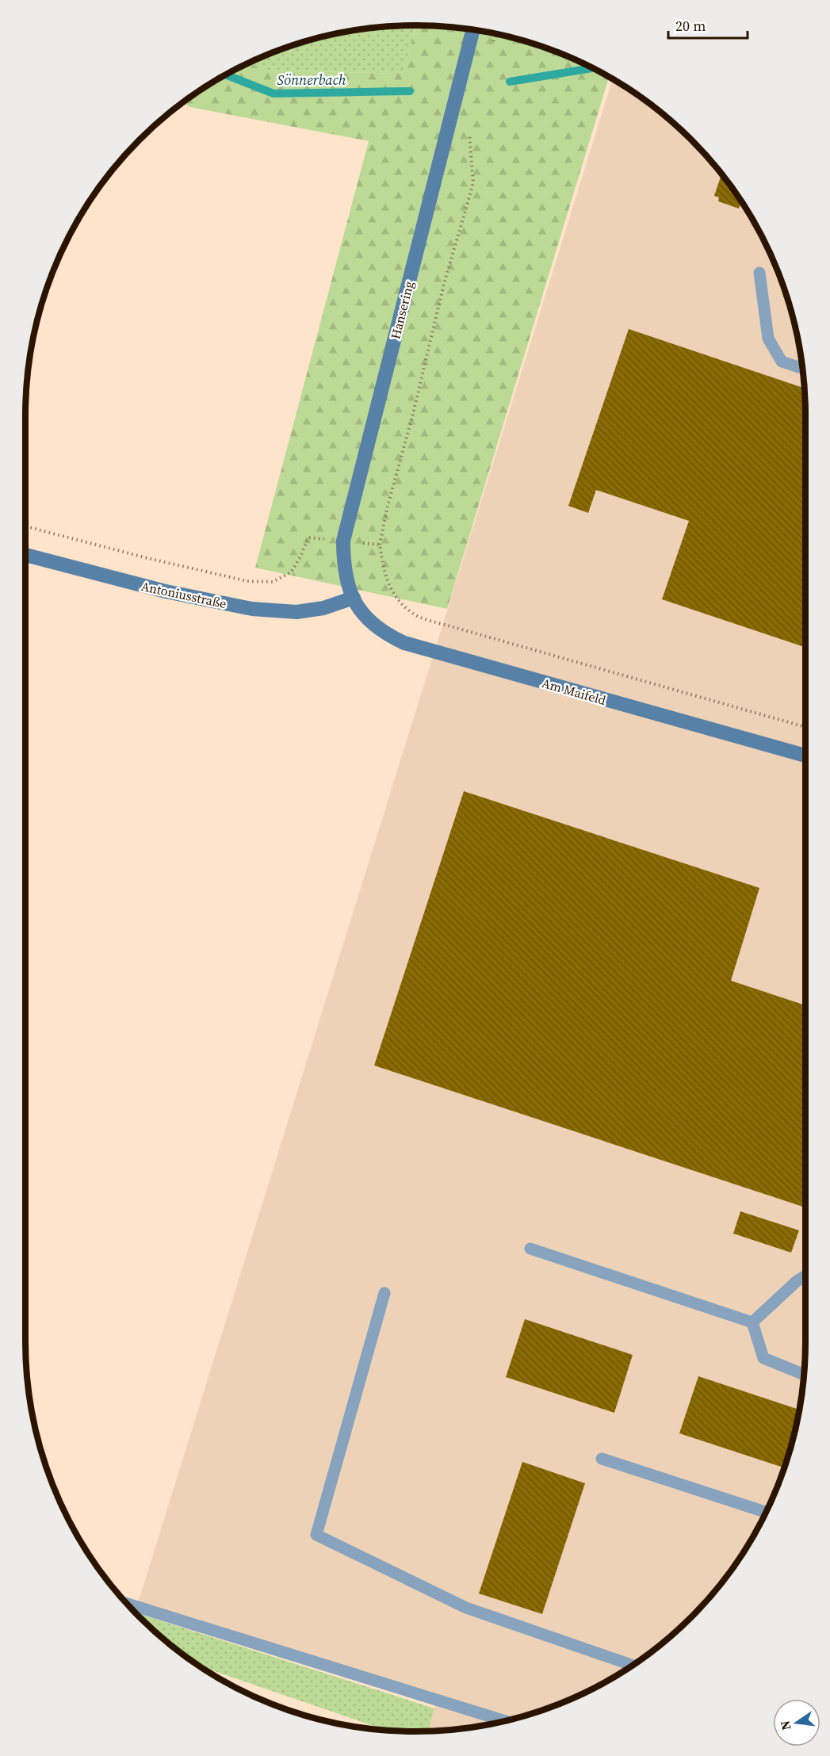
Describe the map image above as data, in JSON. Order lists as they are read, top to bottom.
{
  "streets": {
    "street": ["Hansering", "Antoniusstraße", "Am Maifeld"]
  },
  "crossings": [
    ["Hansering", "Antoniusstraße"],
    ["Hansering", "Am Maifeld"],
    ["Antoniusstraße", "Am Maifeld"]
  ],
  "water": ["Sönnerbach"],
  "scale_bar": "20 m",
  "north": "left"
}
